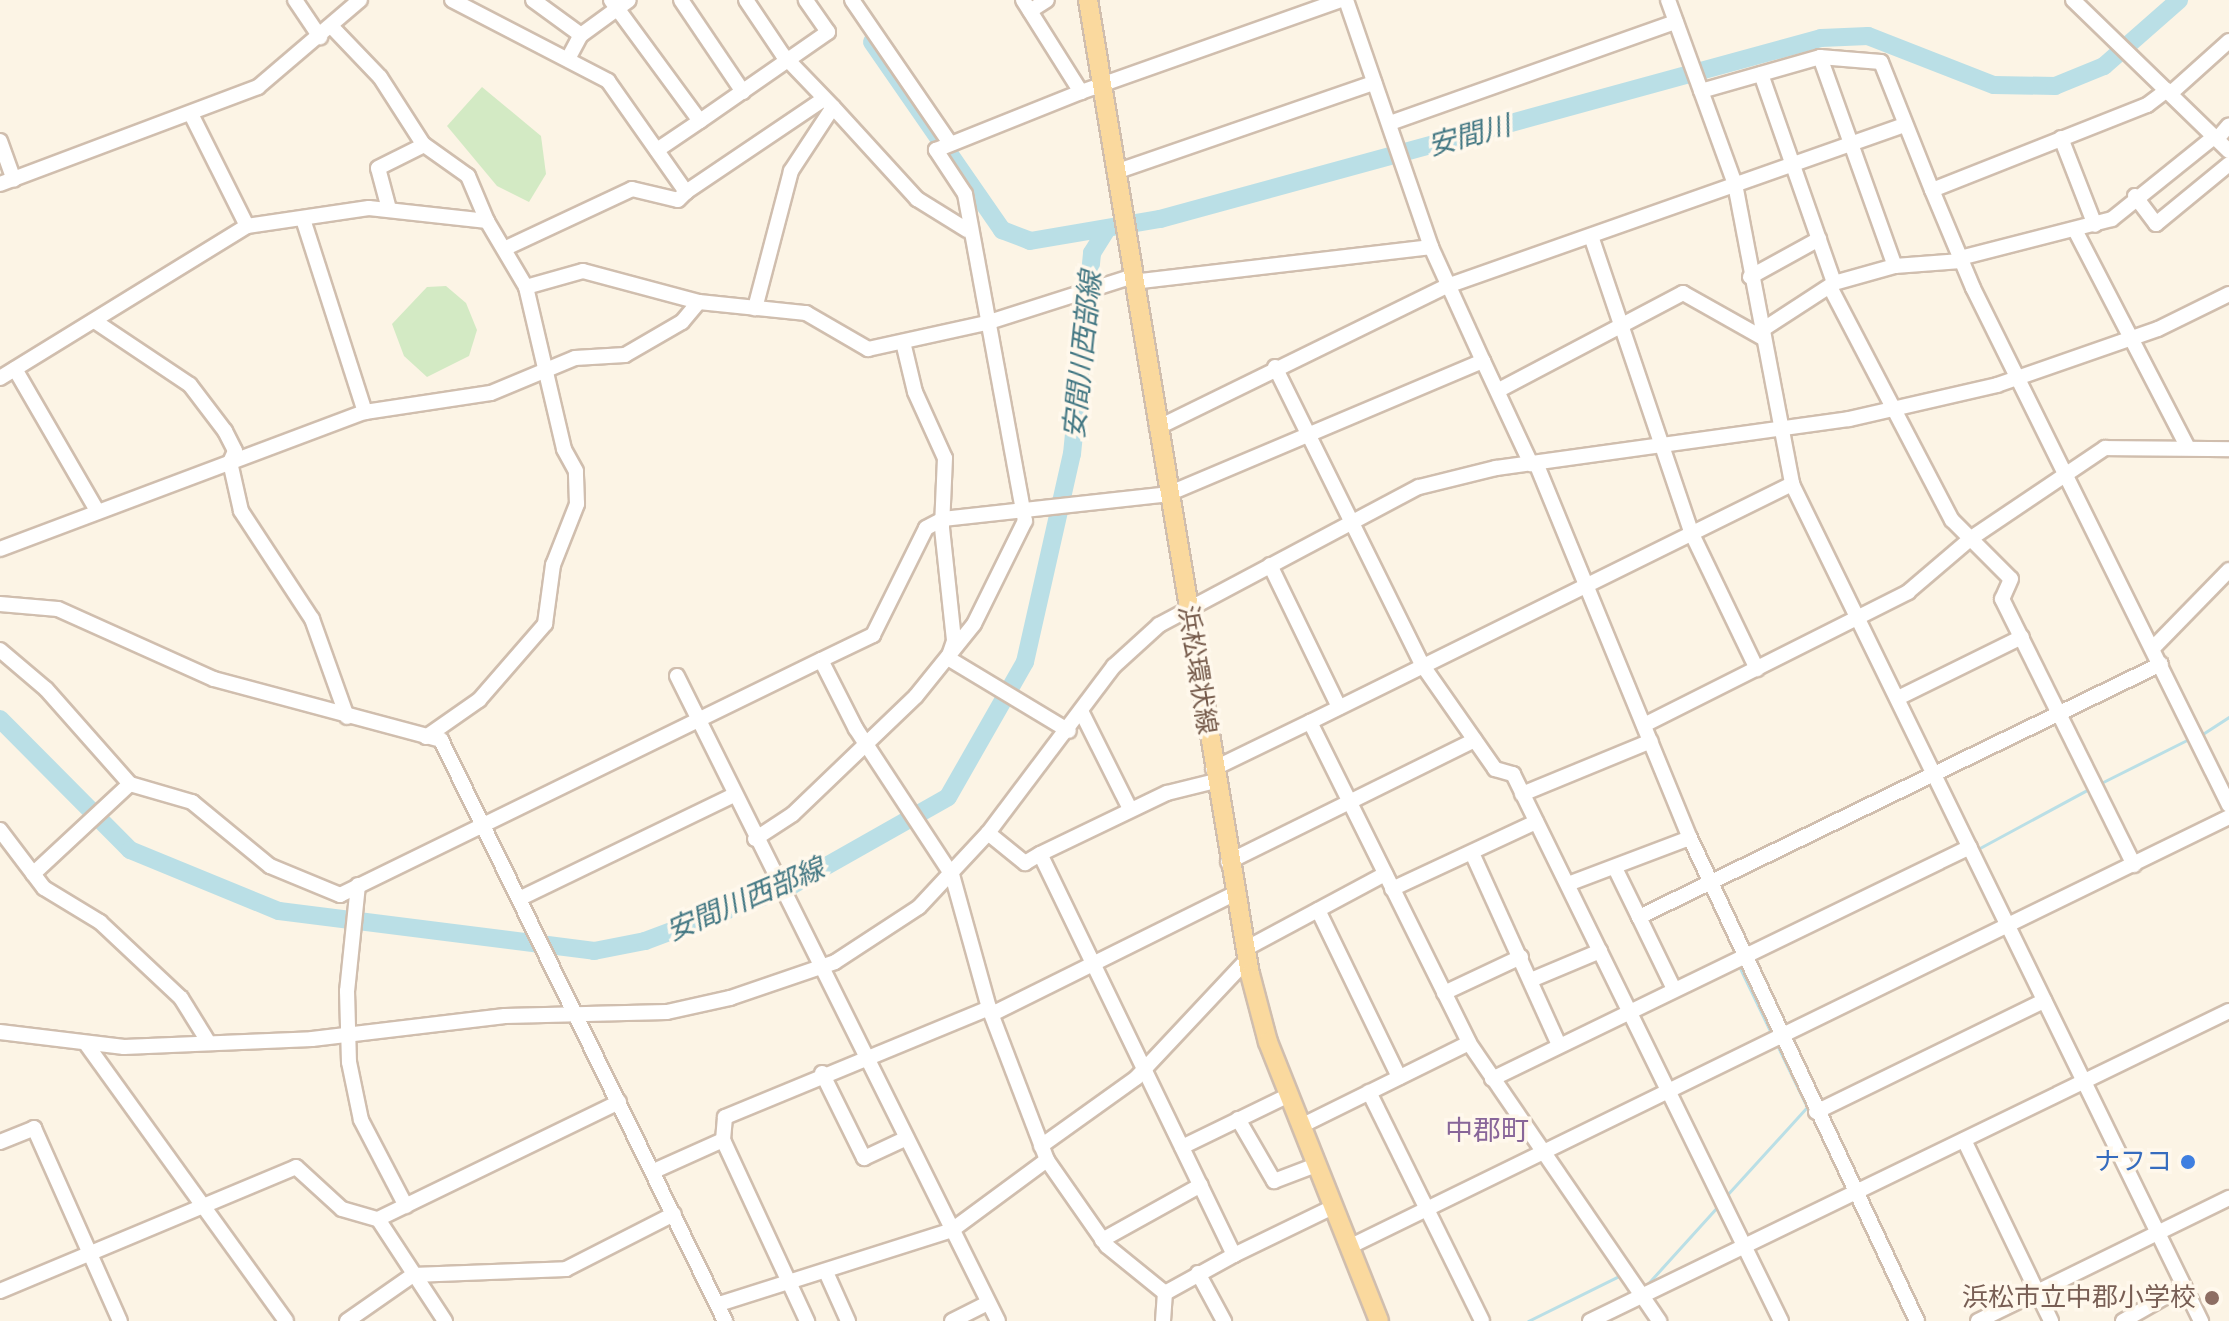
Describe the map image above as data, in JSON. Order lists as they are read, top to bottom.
{
  "streets": {
    "main road": ["浜松環状線"]
  },
  "districts": ["中郡町"],
  "water": ["安間川", "安間川西部線"],
  "places": ["ナフコ", "浜松市立中郡小学校"]
}
